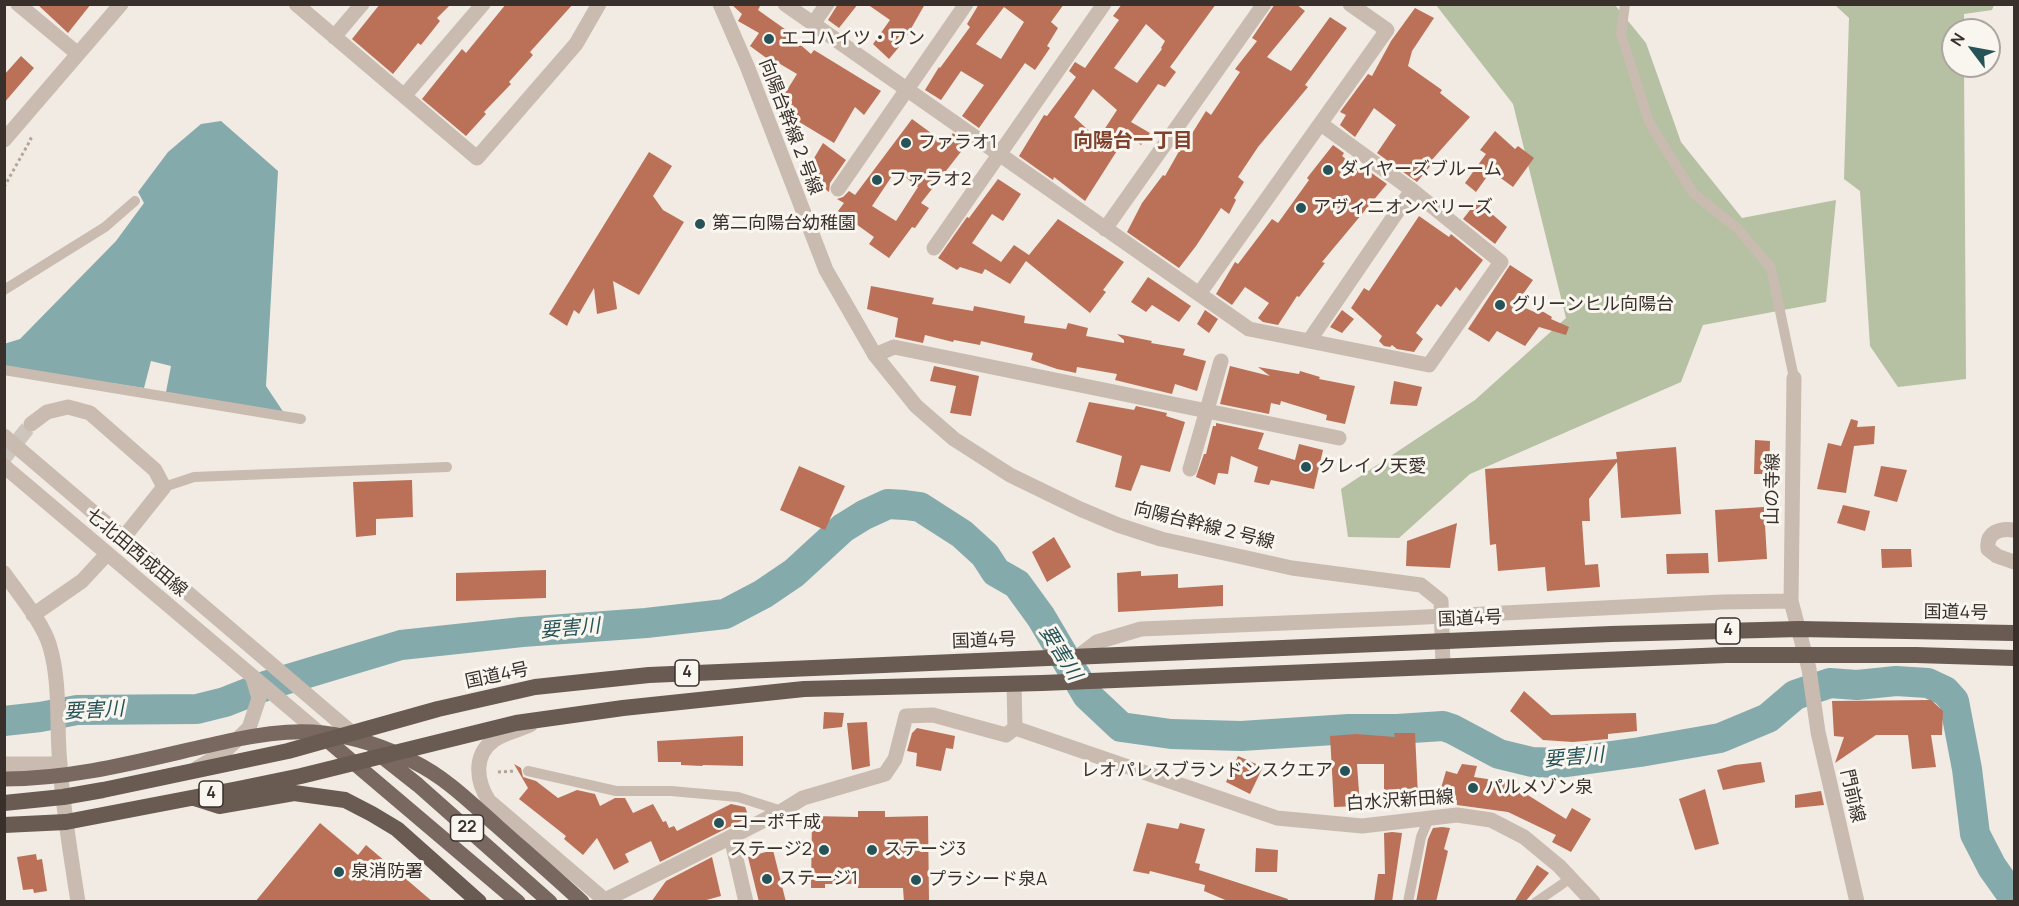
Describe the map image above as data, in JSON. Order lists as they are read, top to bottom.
{
  "streets": {
    "highway": ["国道4号", "4"],
    "main road": ["22"],
    "street": [
      "向陽台幹線２号線",
      "山の寺線",
      "七北田西成田線",
      "門前線",
      "白水沢新田線"
    ]
  },
  "crossings": [
    ["山の寺線", "国道4号"],
    ["山の寺線", "4"],
    ["山の寺線", "門前線"],
    ["七北田西成田線", "国道4号"],
    ["七北田西成田線", "22"],
    ["国道4号", "22"],
    ["4", "門前線"],
    ["4", "22"]
  ],
  "districts": ["向陽台一丁目"],
  "water": ["要害川"],
  "places": [
    "エコハイツ・ワン",
    "ファラオ1",
    "ダイヤーズブルーム",
    "ファラオ2",
    "アヴィニオンベリーズ",
    "第二向陽台幼稚園",
    "グリーンヒル向陽台",
    "クレイノ天愛",
    "レオパレスブランドンスクエア",
    "パルメゾン泉",
    "コーポ千成",
    "ステージ2",
    "ステージ3",
    "泉消防署",
    "ステージ1",
    "プラシード泉A"
  ],
  "north": "top left"
}
